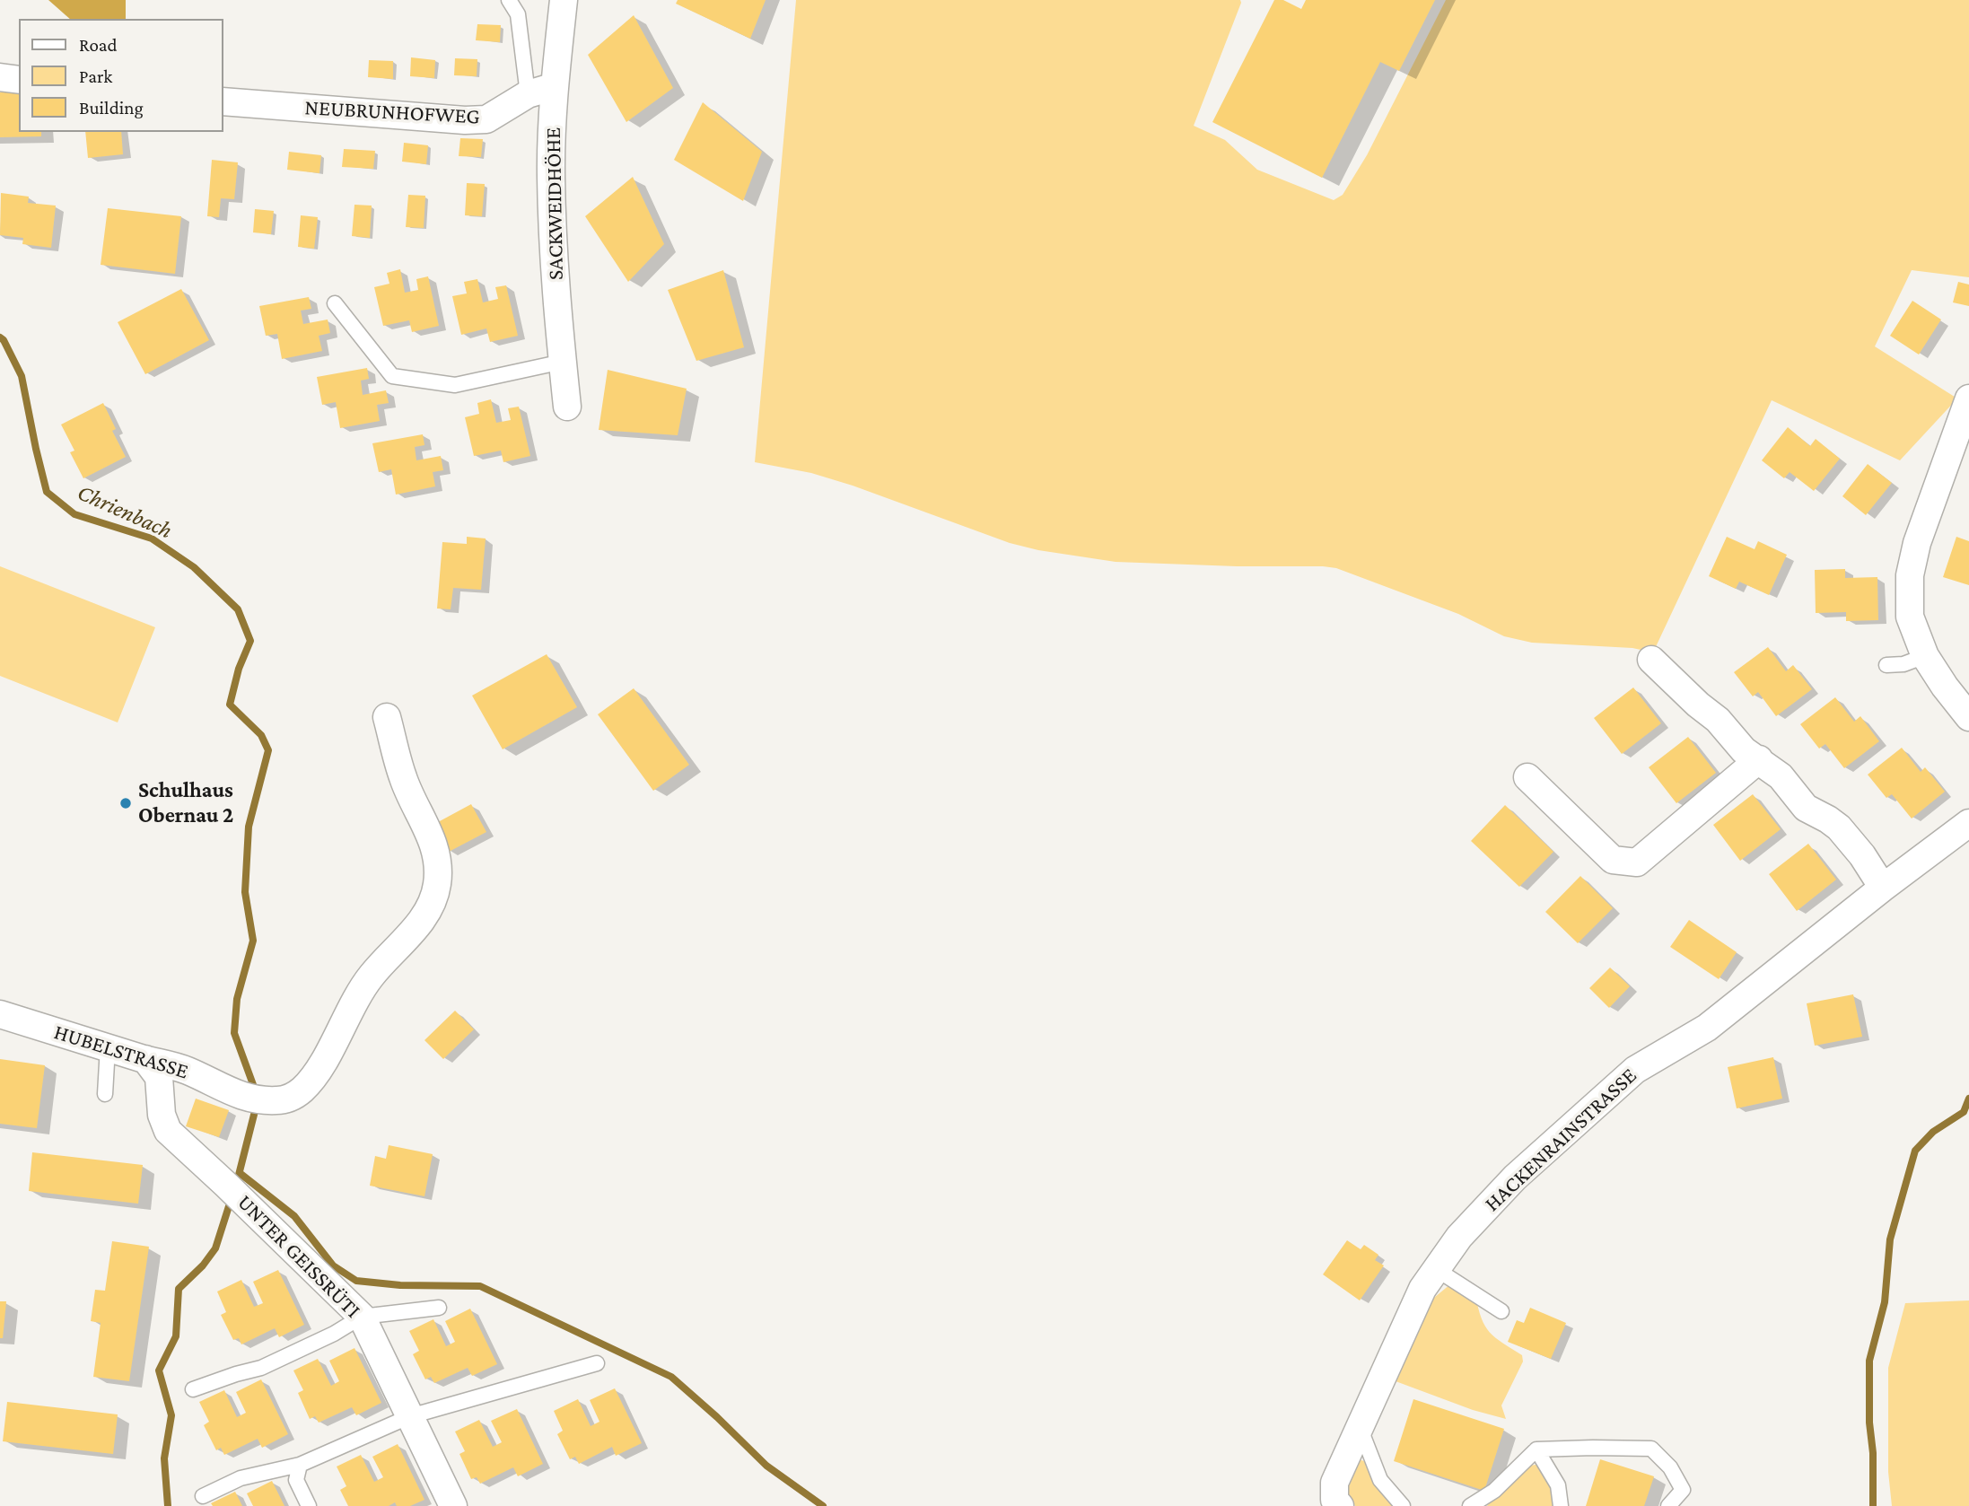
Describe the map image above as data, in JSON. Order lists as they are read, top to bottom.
{
  "streets": {
    "street": [
      "NEUBRUNHOFWEG",
      "SACKWEIDHÖHE",
      "HUBELSTRASSE",
      "HACKENRAINSTRASSE",
      "UNTER GEISSRÜTI"
    ]
  },
  "crossings": [
    ["NEUBRUNHOFWEG", "SACKWEIDHÖHE"],
    ["HUBELSTRASSE", "UNTER GEISSRÜTI"]
  ],
  "water": ["Chrienbach"],
  "places": ["Schulhaus Obernau 2"],
  "legend": ["Road", "Park", "Building"]
}
